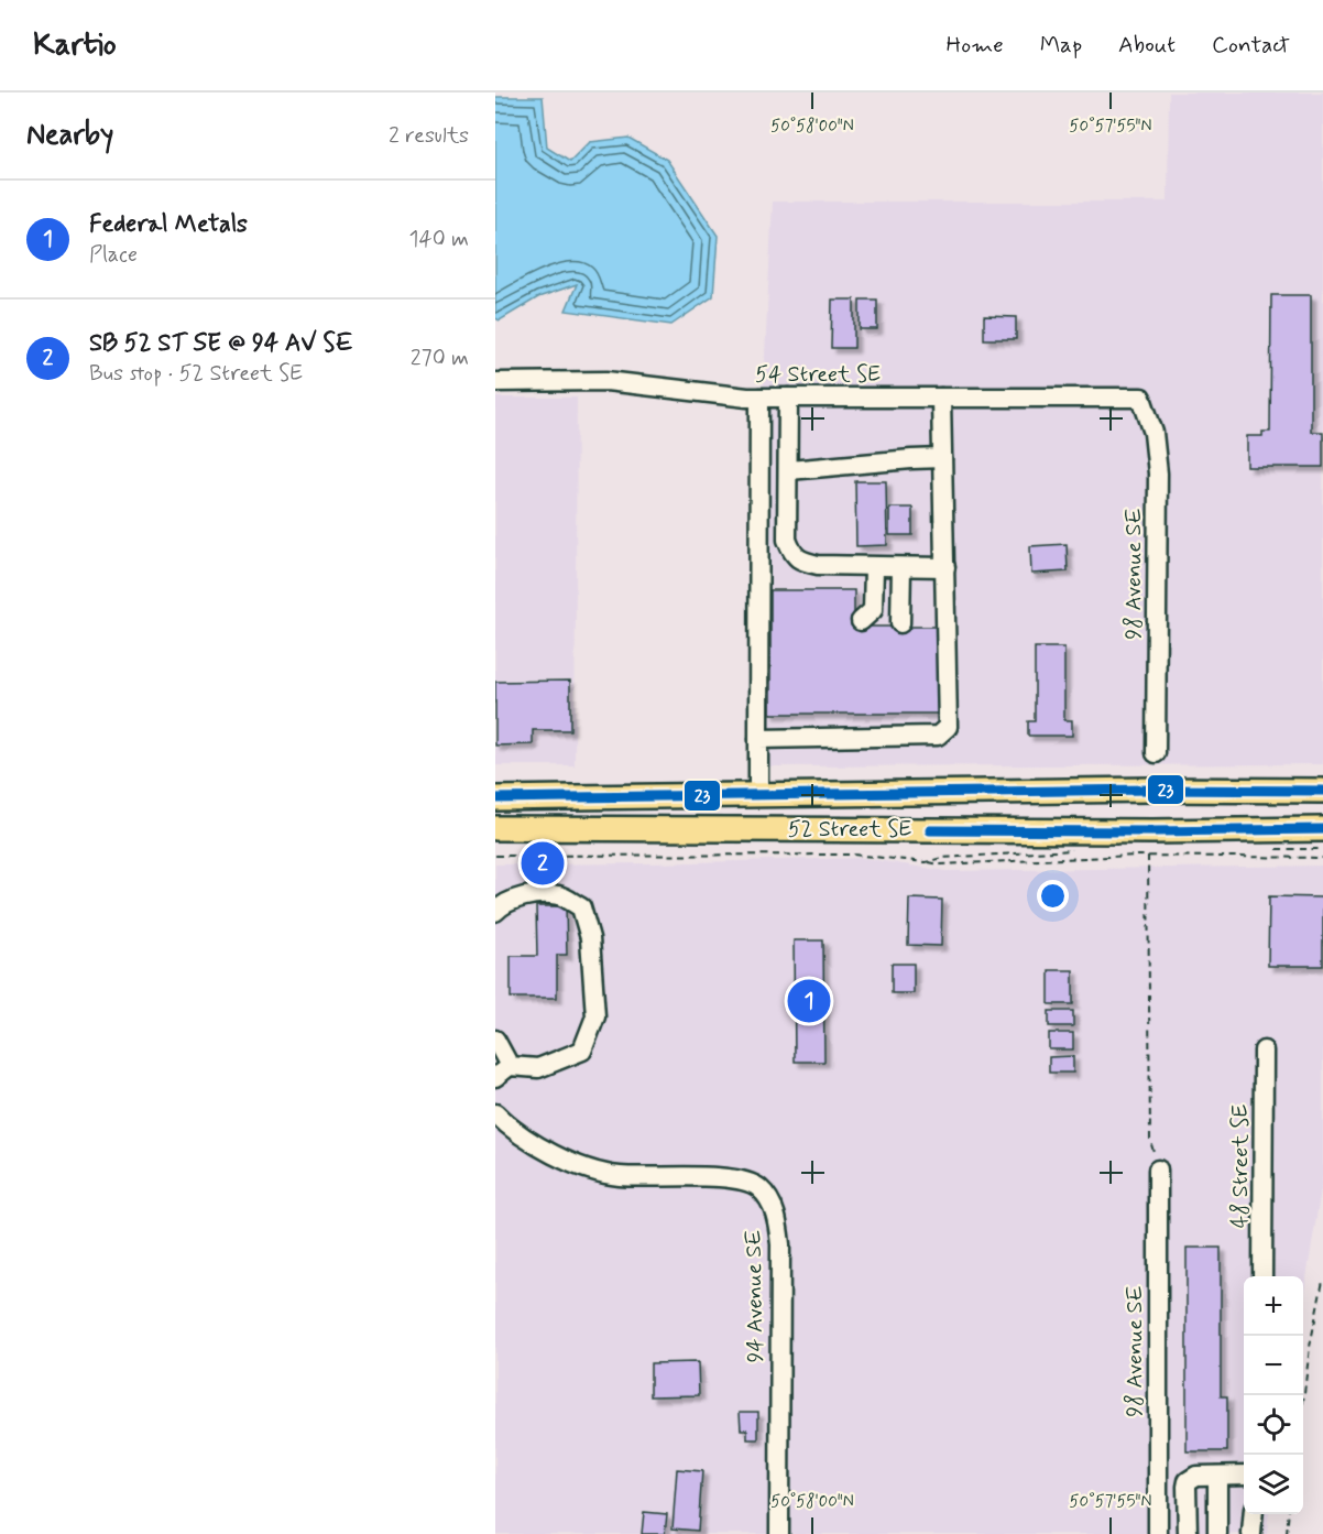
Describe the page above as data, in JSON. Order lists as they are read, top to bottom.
{
  "streets": {
    "main road": ["52 Street SE"],
    "street": [
      "54 Street SE",
      "98 Avenue SE",
      "48 Street SE",
      "94 Avenue SE"
    ]
  },
  "crossings": [
    ["54 Street SE", "98 Avenue SE"]
  ],
  "lines": ["transit line 23"],
  "page": {
    "header": "Kartio",
    "nav": [
      "Home",
      "Map",
      "About",
      "Contact"
    ],
    "heading": ["Nearby", "2 results"],
    "list": [
      {
        "mark": "1",
        "name": "Federal Metals",
        "note": "Place",
        "value": "140 m"
      },
      {
        "mark": "2",
        "name": "SB 52 ST SE @ 94 AV SE",
        "note": "Bus stop · 52 Street SE",
        "value": "270 m"
      }
    ],
    "pins": ["2", "1"],
    "map_buttons": ["+", "−"]
  },
  "coordinates": ["50°58'00\"N", "50°57'55\"N"]
}
